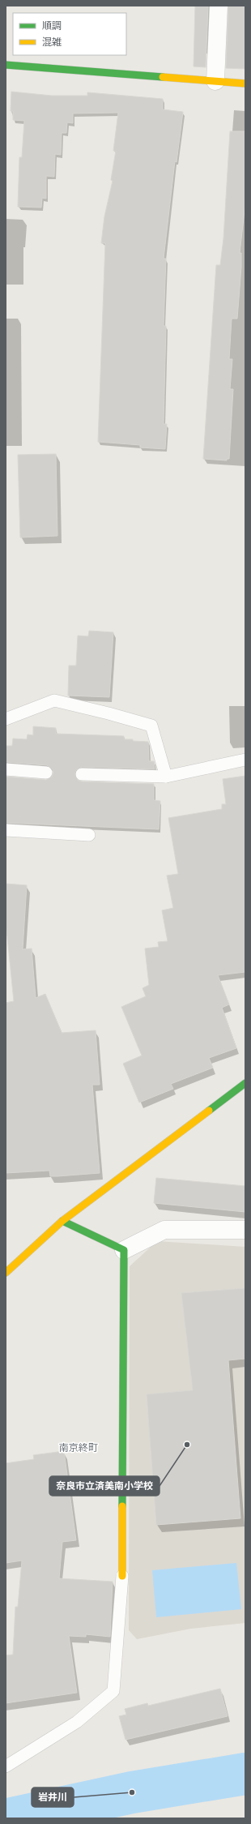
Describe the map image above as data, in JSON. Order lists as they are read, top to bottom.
{
  "districts": ["南京終町"],
  "places": ["奈良市立済美南小学校", "岩井川"],
  "legend": ["順調", "混雑"]
}
